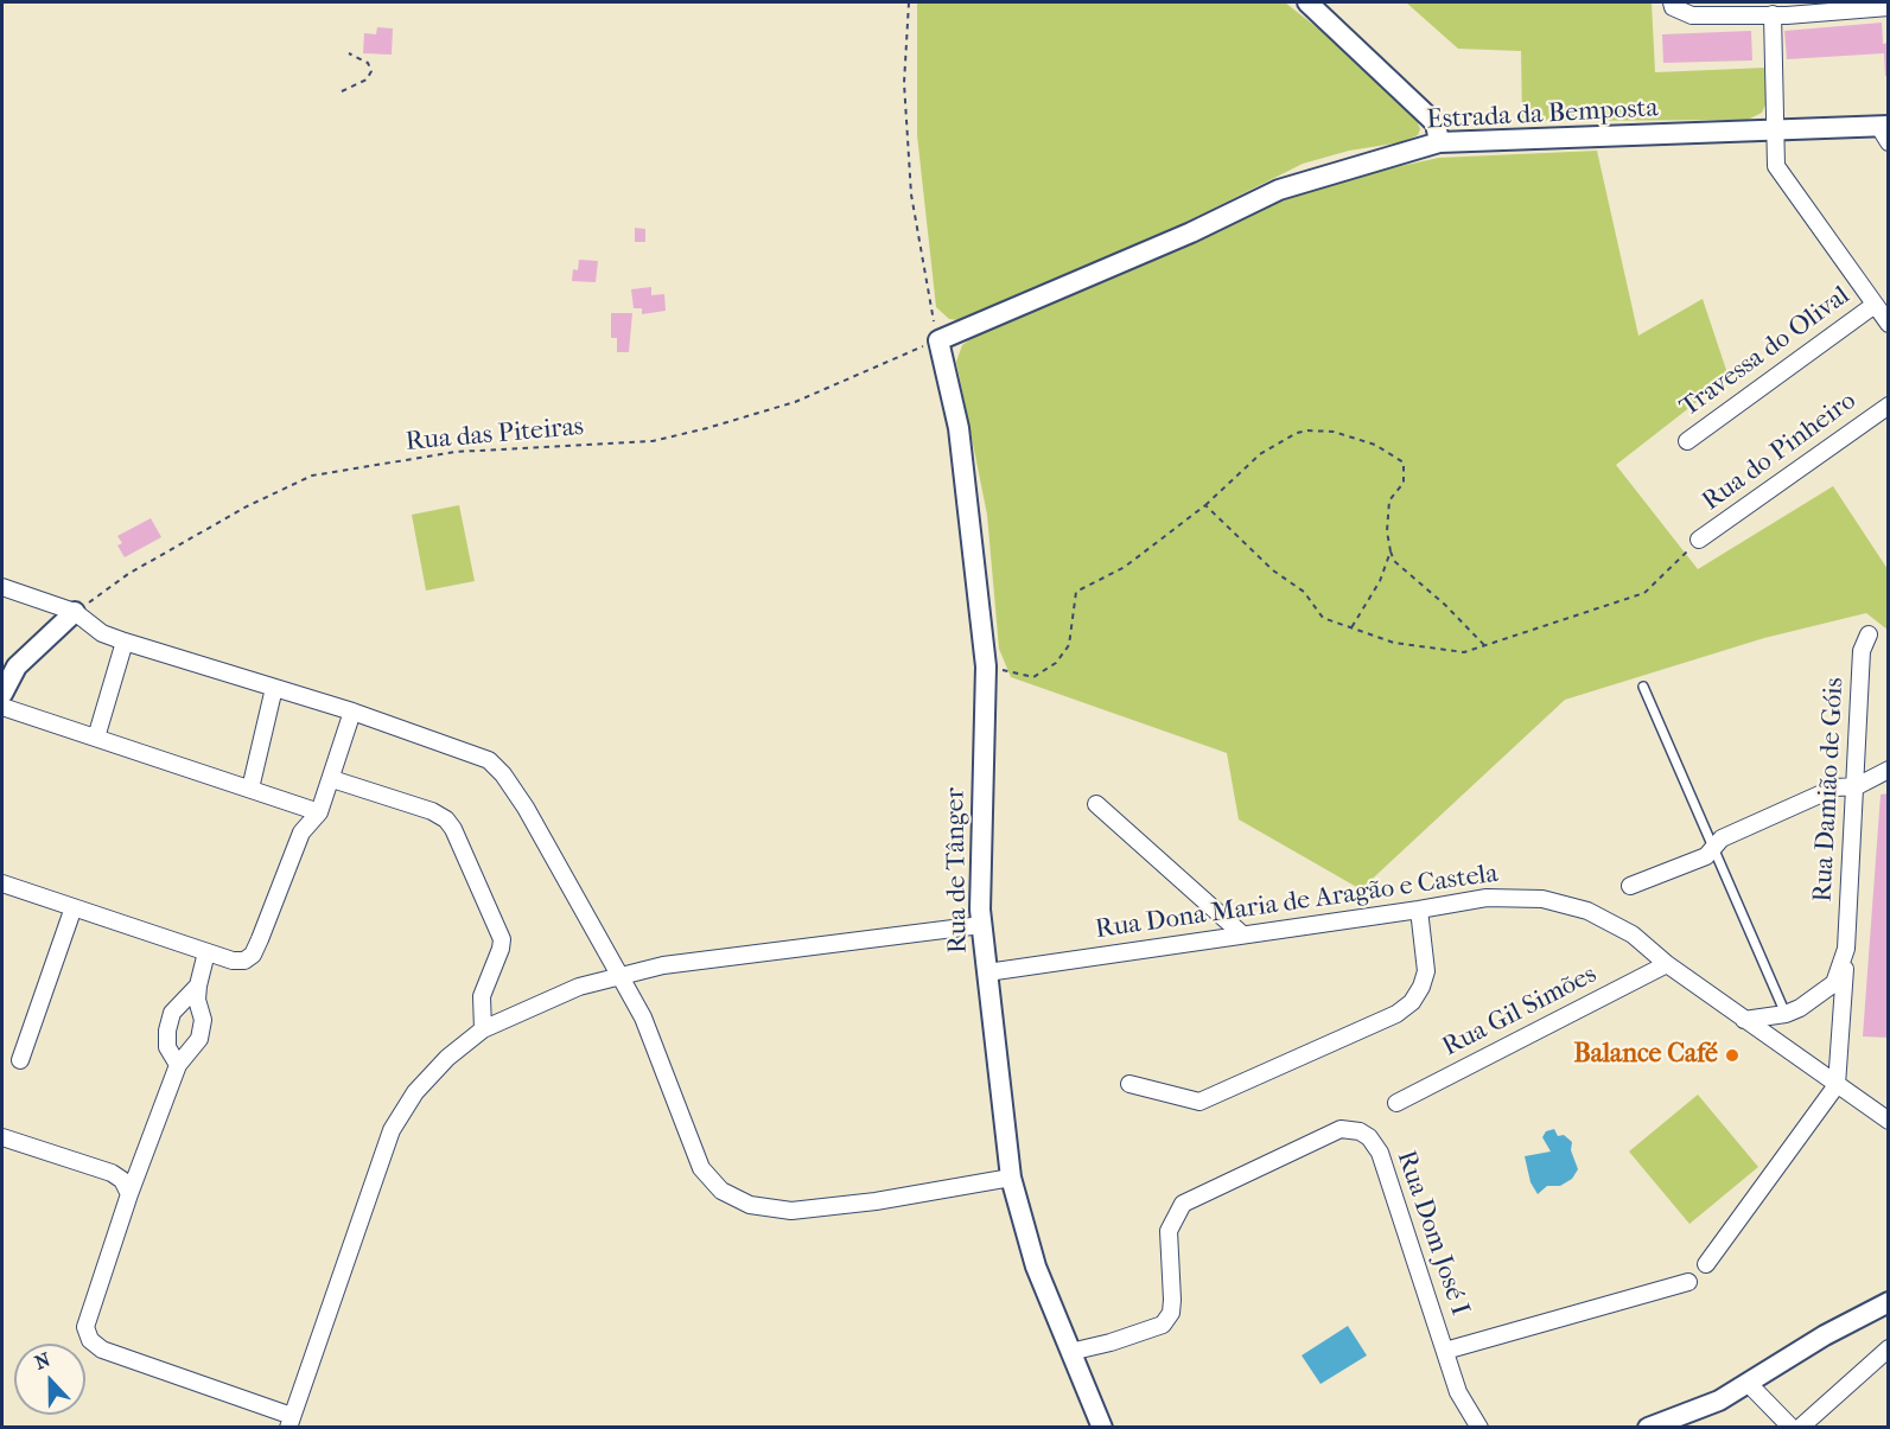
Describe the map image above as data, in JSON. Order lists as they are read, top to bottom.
{
  "streets": {
    "street": [
      "Estrada da Bemposta",
      "Travessa do Olival",
      "Rua do Pinheiro",
      "Rua Damião de Góis",
      "Rua de Tânger",
      "Rua Dona Maria de Aragão e Castela",
      "Rua Gil Simões",
      "Rua Dom José I"
    ],
    "path": ["Rua das Piteiras"]
  },
  "crossings": [
    ["Estrada da Bemposta", "Rua das Piteiras"],
    ["Estrada da Bemposta", "Rua de Tânger"],
    ["Rua das Piteiras", "Rua de Tânger"],
    ["Rua Damião de Góis", "Rua Dona Maria de Aragão e Castela"],
    ["Rua de Tânger", "Rua Dona Maria de Aragão e Castela"],
    ["Rua de Tânger", "Rua Dom José I"],
    ["Rua Dona Maria de Aragão e Castela", "Rua Gil Simões"]
  ],
  "places": ["Balance Café"],
  "north": "top"
}
